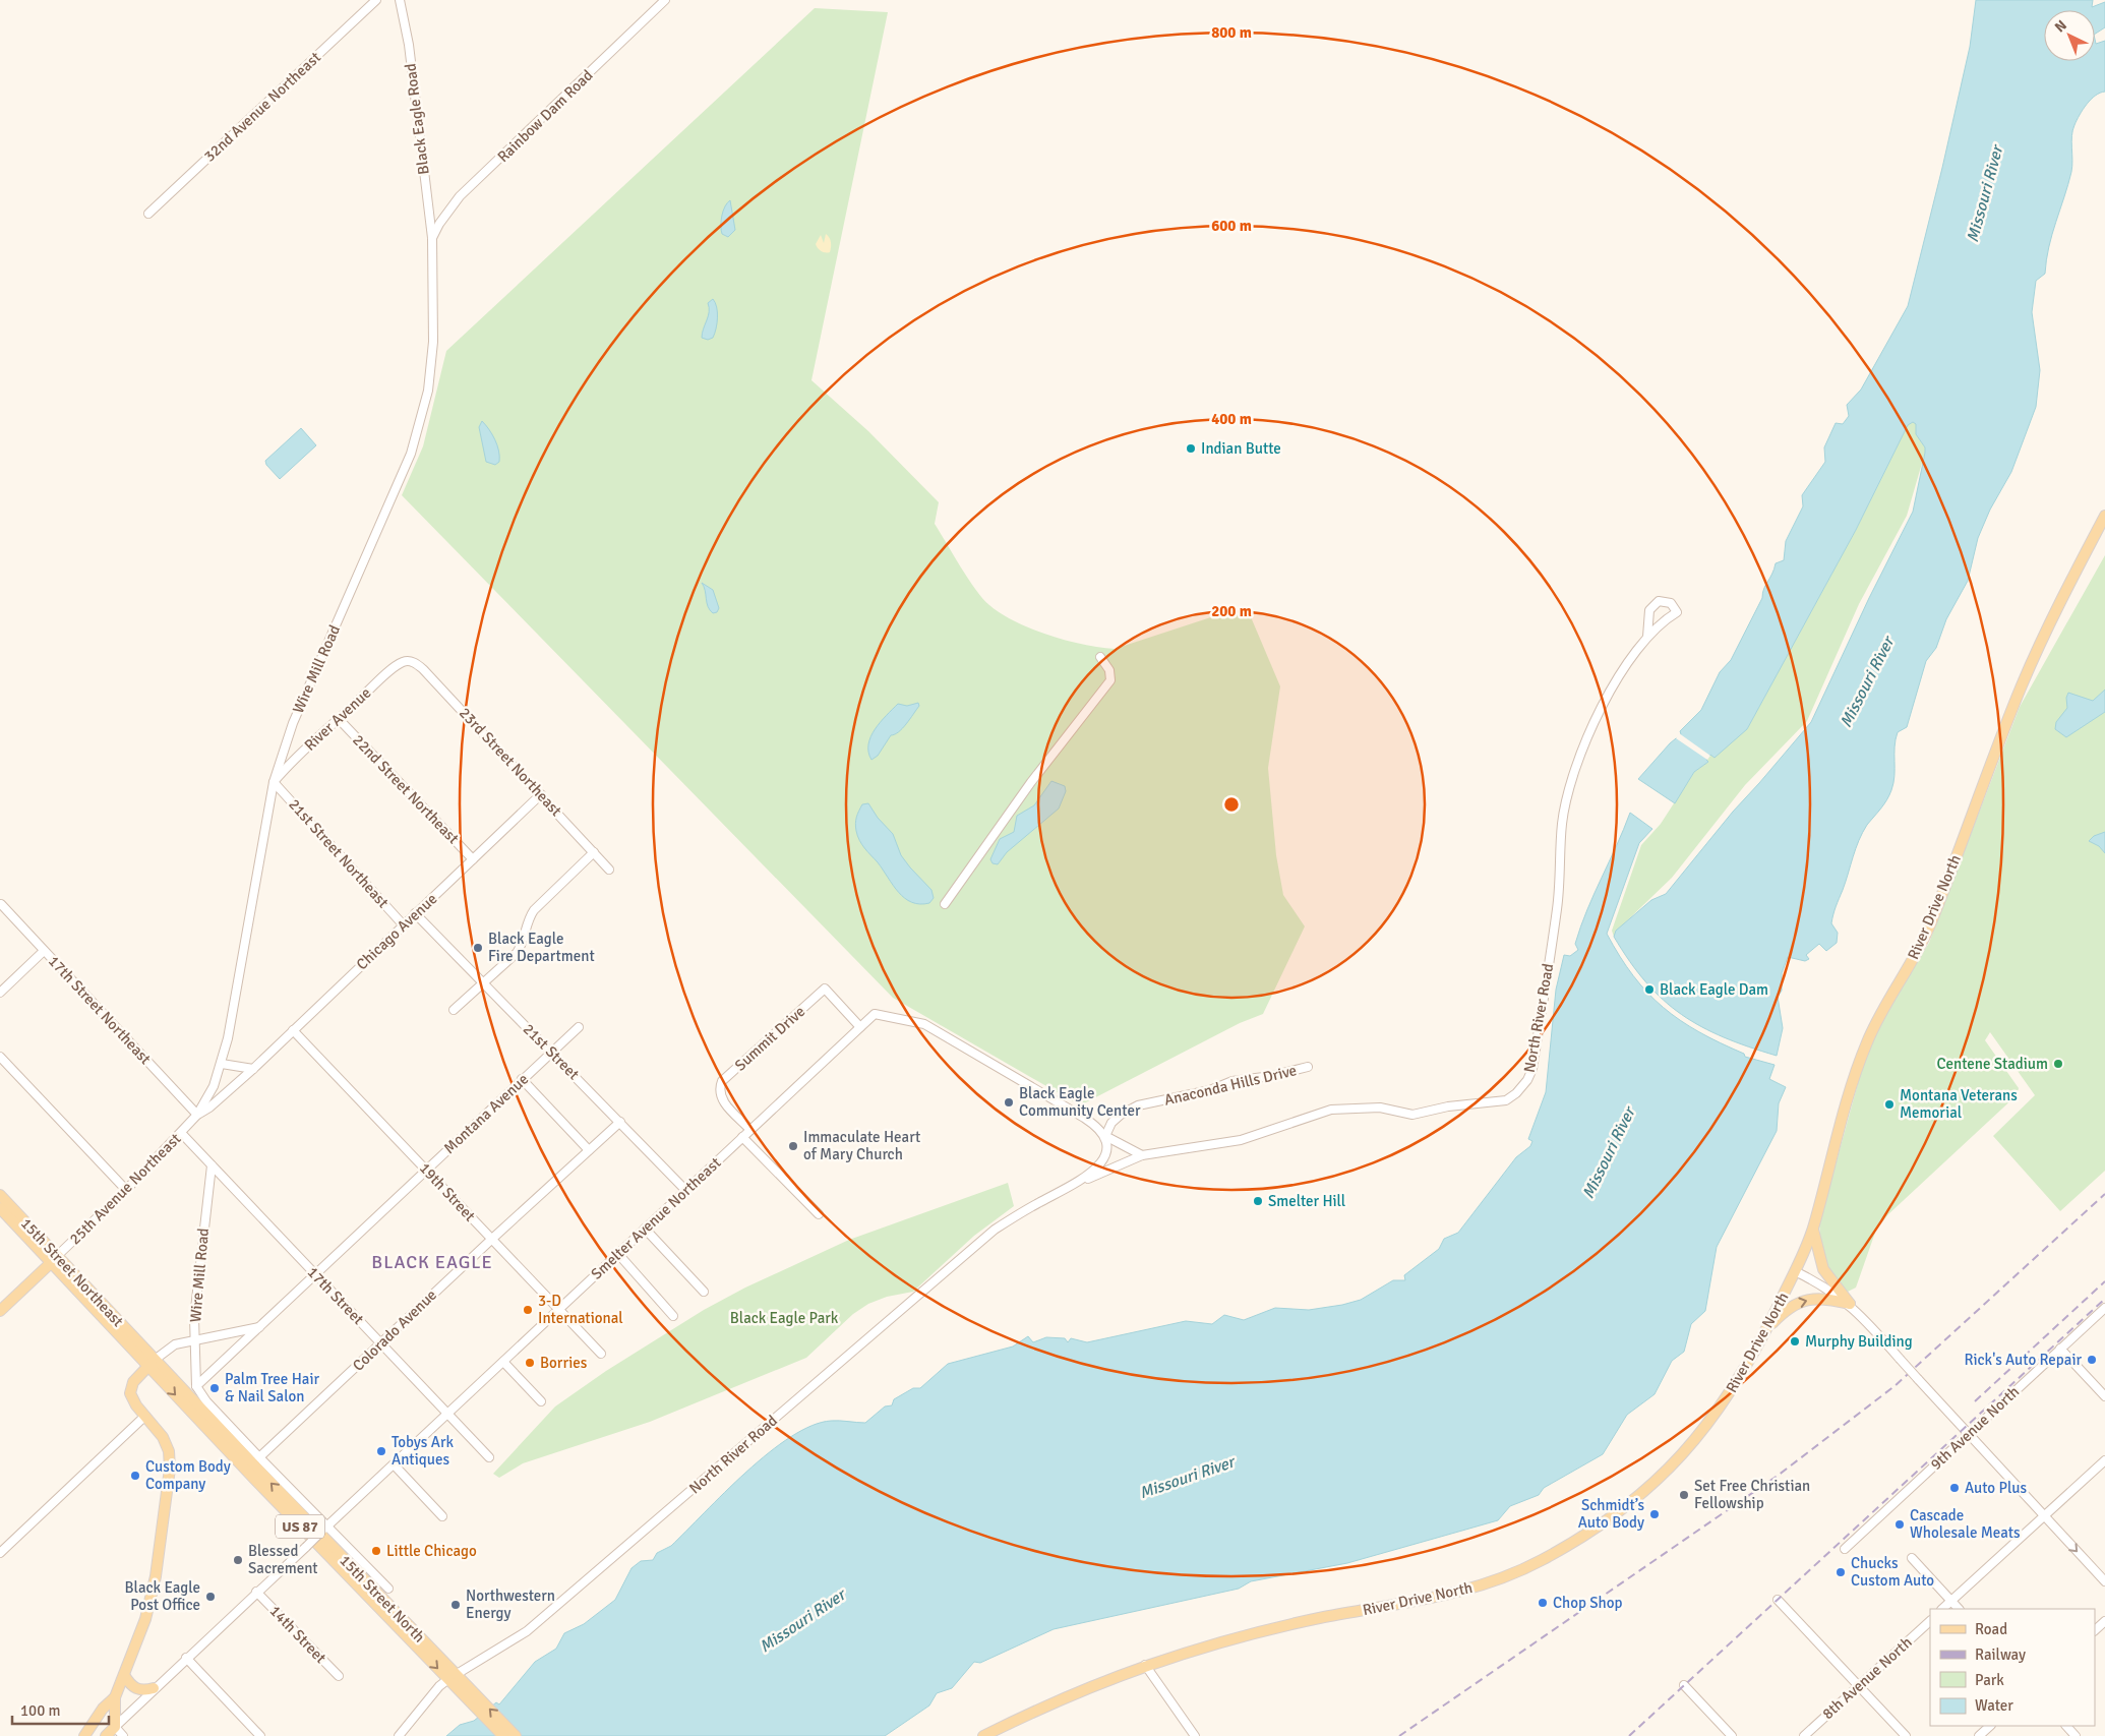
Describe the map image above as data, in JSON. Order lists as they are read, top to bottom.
{
  "streets": {
    "main road": [
      "Wire Mill Road",
      "River Drive North",
      "25th Avenue Northeast",
      "Smelter Avenue Northeast",
      "15th Street Northeast",
      "US 87",
      "15th Street North"
    ],
    "street": [
      "32nd Avenue Northeast",
      "Rainbow Dam Road",
      "Black Eagle Road",
      "River Avenue",
      "23rd Street Northeast",
      "22nd Street Northeast",
      "21st Street Northeast",
      "Chicago Avenue",
      "17th Street Northeast",
      "North River Road",
      "Summit Drive",
      "21st Street",
      "Anaconda Hills Drive",
      "Montana Avenue",
      "19th Street",
      "17th Street",
      "Colorado Avenue",
      "9th Avenue North",
      "14th Street",
      "8th Avenue North"
    ]
  },
  "crossings": [
    ["Rainbow Dam Road", "Black Eagle Road"],
    ["Rainbow Dam Road", "Wire Mill Road"],
    ["Black Eagle Road", "Wire Mill Road"],
    ["Wire Mill Road", "River Avenue"],
    ["Wire Mill Road", "21st Street Northeast"],
    ["Wire Mill Road", "25th Avenue Northeast"],
    ["Wire Mill Road", "Smelter Avenue Northeast"],
    ["Wire Mill Road", "17th Street"],
    ["Wire Mill Road", "15th Street North"],
    ["River Avenue", "23rd Street Northeast"],
    ["River Avenue", "22nd Street Northeast"],
    ["River Avenue", "21st Street Northeast"],
    ["23rd Street Northeast", "Chicago Avenue"],
    ["22nd Street Northeast", "Chicago Avenue"],
    ["21st Street Northeast", "Chicago Avenue"],
    ["Chicago Avenue", "17th Street Northeast"],
    ["Chicago Avenue", "21st Street"],
    ["Chicago Avenue", "25th Avenue Northeast"],
    ["Chicago Avenue", "19th Street"],
    ["17th Street Northeast", "25th Avenue Northeast"],
    ["North River Road", "Anaconda Hills Drive"],
    ["North River Road", "Smelter Avenue Northeast"],
    ["North River Road", "15th Street North"],
    ["Summit Drive", "Smelter Avenue Northeast"],
    ["21st Street", "Montana Avenue"],
    ["21st Street", "Smelter Avenue Northeast"],
    ["21st Street", "Colorado Avenue"],
    ["Anaconda Hills Drive", "Smelter Avenue Northeast"],
    ["Montana Avenue", "19th Street"],
    ["Montana Avenue", "17th Street"],
    ["Montana Avenue", "15th Street North"],
    ["25th Avenue Northeast", "15th Street Northeast"],
    ["25th Avenue Northeast", "17th Street"],
    ["19th Street", "Smelter Avenue Northeast"],
    ["19th Street", "Colorado Avenue"],
    ["Smelter Avenue Northeast", "17th Street"],
    ["Smelter Avenue Northeast", "15th Street North"],
    ["Smelter Avenue Northeast", "14th Street"],
    ["15th Street Northeast", "15th Street North"],
    ["17th Street", "Colorado Avenue"],
    ["Colorado Avenue", "15th Street North"]
  ],
  "districts": ["BLACK EAGLE"],
  "water": ["Missouri River"],
  "parks": ["Black Eagle Park"],
  "places": [
    "Indian Butte",
    "Black Eagle Fire Department",
    "Black Eagle Dam",
    "Centene Stadium",
    "Black Eagle Community Center",
    "Montana Veterans Memorial",
    "Immaculate Heart of Mary Church",
    "Smelter Hill",
    "3-D International",
    "Murphy Building",
    "Rick's Auto Repair",
    "Borries",
    "Palm Tree Hair & Nail Salon",
    "Tobys Ark Antiques",
    "Custom Body Company",
    "Auto Plus",
    "Set Free Christian Fellowship",
    "Schmidt’s Auto Body",
    "Cascade Wholesale Meats",
    "Little Chicago",
    "Blessed Sacrement",
    "Chucks Custom Auto",
    "Black Eagle Post Office",
    "Chop Shop",
    "Northwestern Energy"
  ],
  "legend": [
    "Road",
    "Railway",
    "Park",
    "Water"
  ],
  "scale_bar": "100 m",
  "north": "top left",
  "rings": [
    "800 m",
    "600 m",
    "400 m",
    "200 m"
  ]
}
